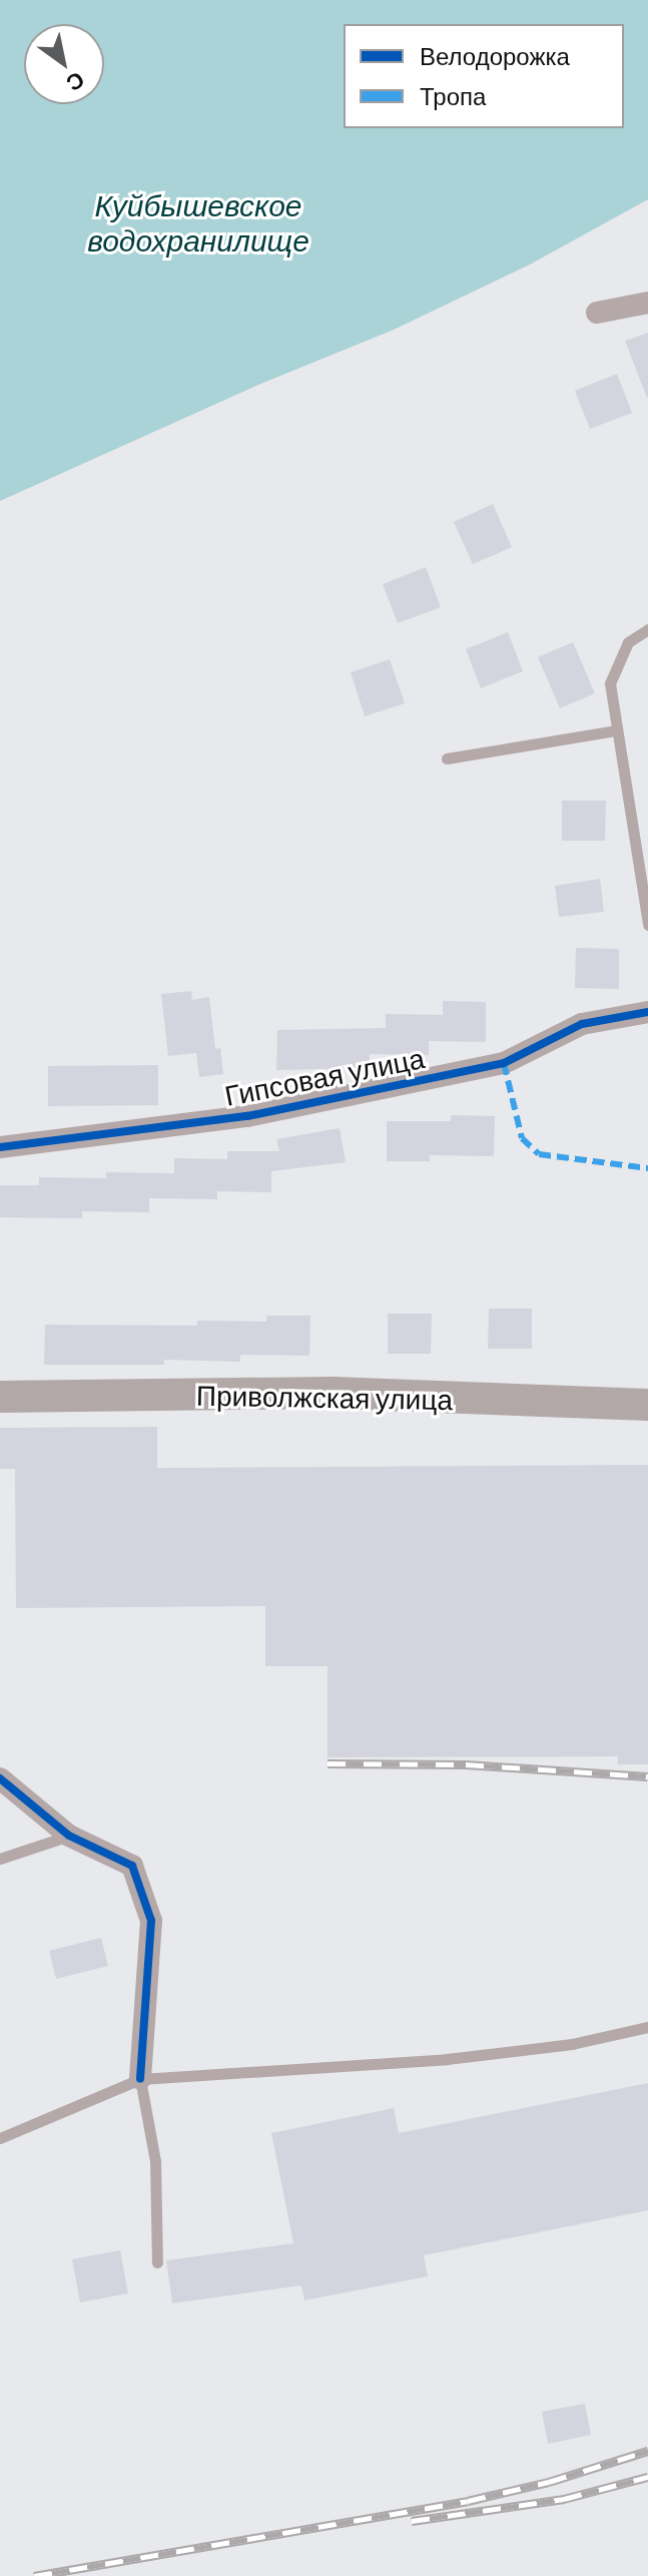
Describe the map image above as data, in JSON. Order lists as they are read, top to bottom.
{
  "streets": {
    "main road": ["Приволжская улица"],
    "street": ["Гипсовая улица"]
  },
  "water": ["Куйбышевское водохранилище"],
  "legend": ["Велодорожка", "Тропа"],
  "north": "bottom right"
}
